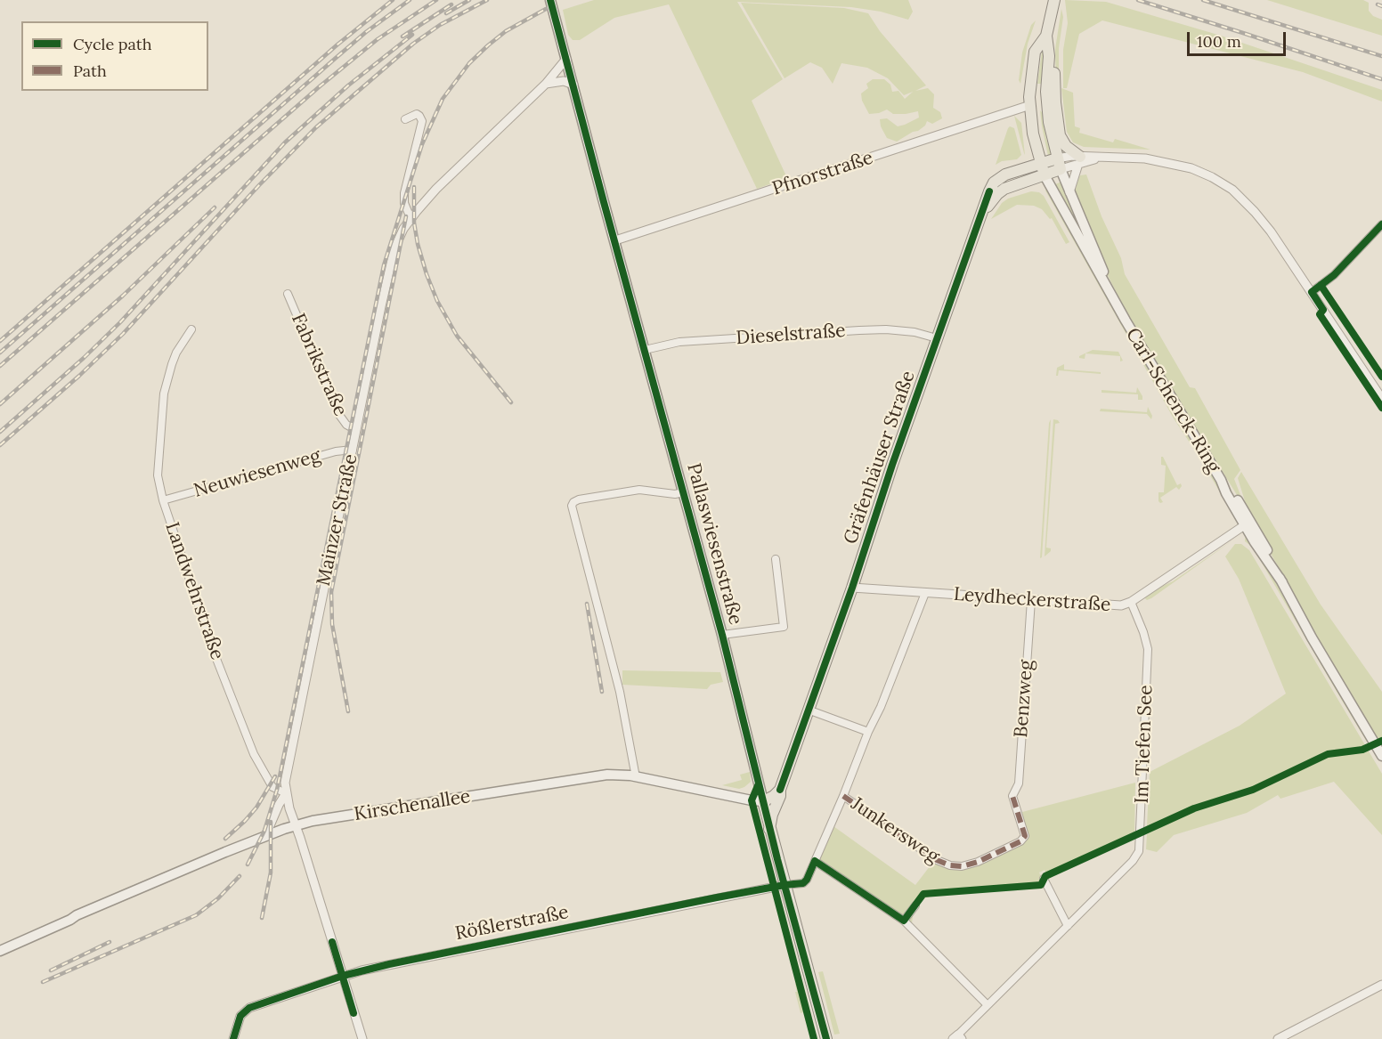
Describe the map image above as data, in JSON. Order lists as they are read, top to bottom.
{
  "streets": {
    "main road": [
      "Carl-Schenck-Ring",
      "Gräfenhäuser Straße",
      "Pallaswiesenstraße",
      "Kirschenallee"
    ],
    "street": [
      "Pfnorstraße",
      "Dieselstraße",
      "Fabrikstraße",
      "Neuwiesenweg",
      "Mainzer Straße",
      "Landwehrstraße",
      "Leydheckerstraße",
      "Benzweg",
      "Im Tiefen See",
      "Junkersweg",
      "Rößlerstraße"
    ]
  },
  "crossings": [
    ["Pfnorstraße", "Pallaswiesenstraße"],
    ["Dieselstraße", "Gräfenhäuser Straße"],
    ["Dieselstraße", "Pallaswiesenstraße"],
    ["Fabrikstraße", "Mainzer Straße"],
    ["Carl-Schenck-Ring", "Gräfenhäuser Straße"],
    ["Carl-Schenck-Ring", "Leydheckerstraße"],
    ["Gräfenhäuser Straße", "Pallaswiesenstraße"],
    ["Gräfenhäuser Straße", "Leydheckerstraße"],
    ["Neuwiesenweg", "Mainzer Straße"],
    ["Neuwiesenweg", "Landwehrstraße"],
    ["Mainzer Straße", "Pallaswiesenstraße"],
    ["Mainzer Straße", "Landwehrstraße"],
    ["Mainzer Straße", "Kirschenallee"],
    ["Pallaswiesenstraße", "Kirschenallee"],
    ["Pallaswiesenstraße", "Rößlerstraße"],
    ["Leydheckerstraße", "Benzweg"],
    ["Leydheckerstraße", "Im Tiefen See"],
    ["Benzweg", "Junkersweg"]
  ],
  "legend": ["Cycle path", "Path"],
  "scale_bar": "100 m"
}
